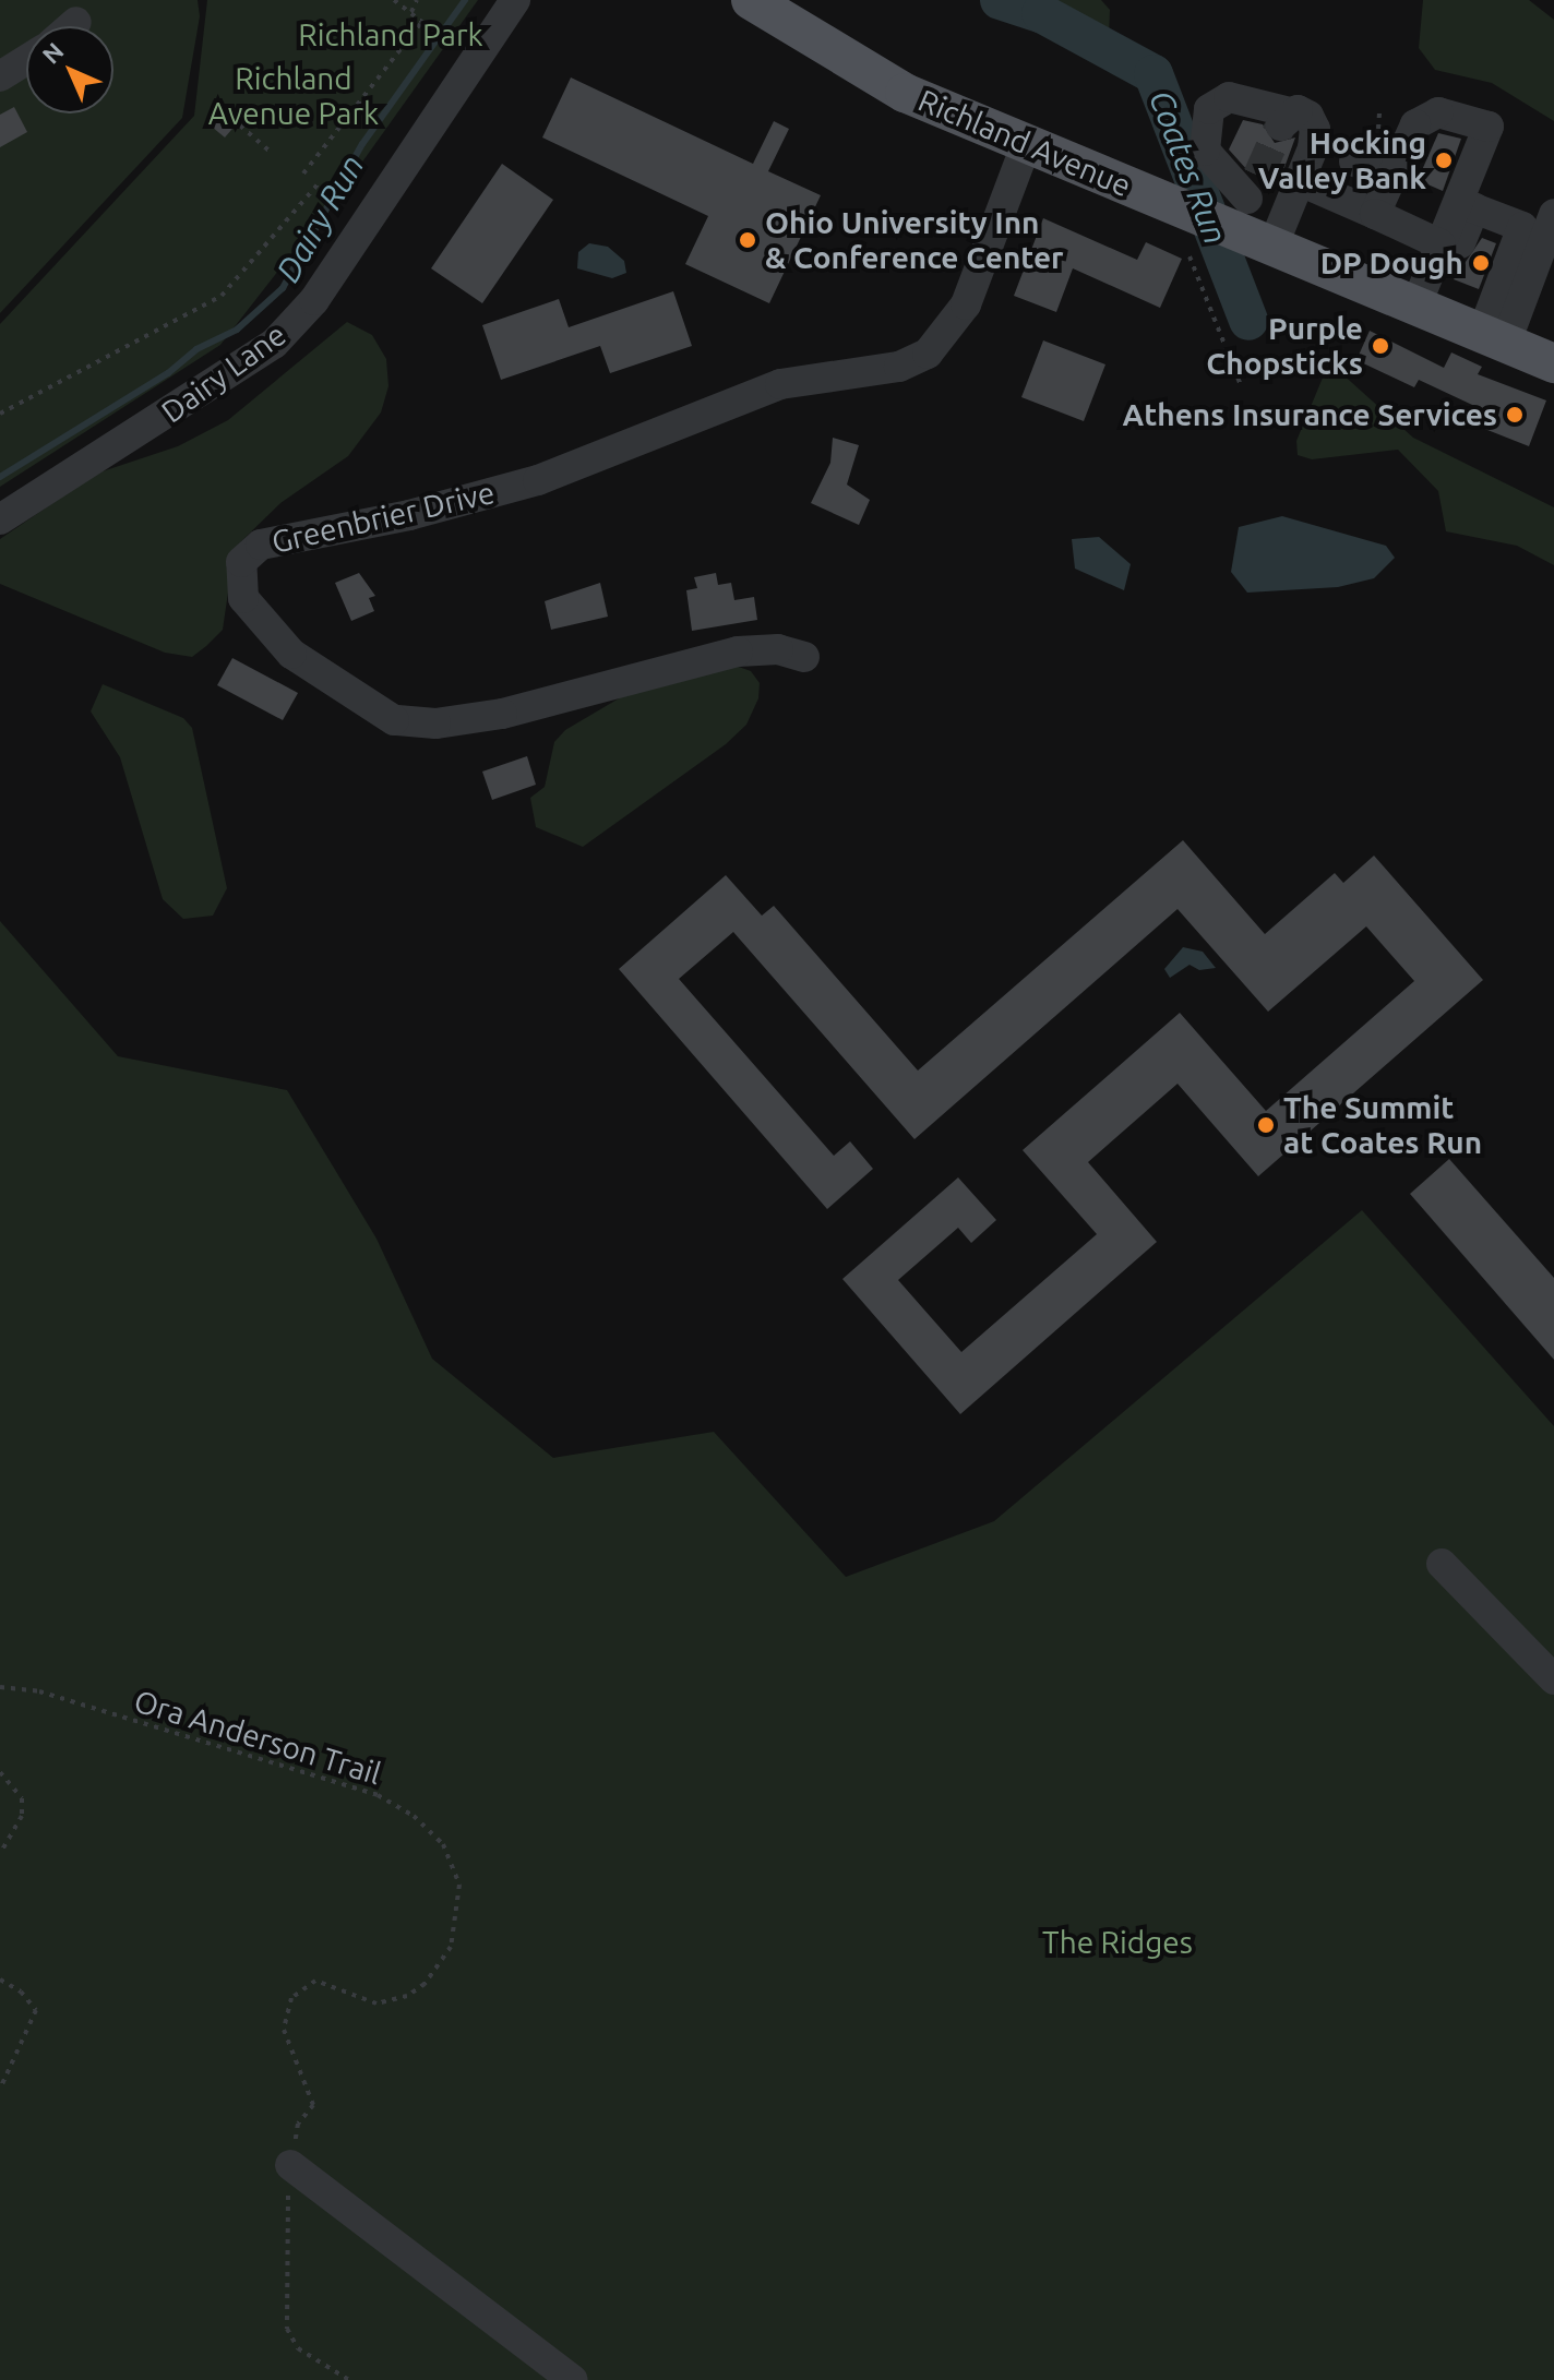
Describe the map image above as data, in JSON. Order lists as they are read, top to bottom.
{
  "streets": {
    "main road": ["Richland Avenue"],
    "street": ["Dairy Lane", "Greenbrier Drive"],
    "path": ["Ora Anderson Trail"]
  },
  "crossings": [
    ["Richland Avenue", "Greenbrier Drive"]
  ],
  "water": ["Coates Run", "Dairy Run"],
  "parks": ["Richland Park", "Richland Avenue Park", "The Ridges"],
  "places": [
    "Hocking Valley Bank",
    "Ohio University Inn & Conference Center",
    "DP Dough",
    "Purple Chopsticks",
    "Athens Insurance Services",
    "The Summit at Coates Run"
  ],
  "north": "top left"
}
